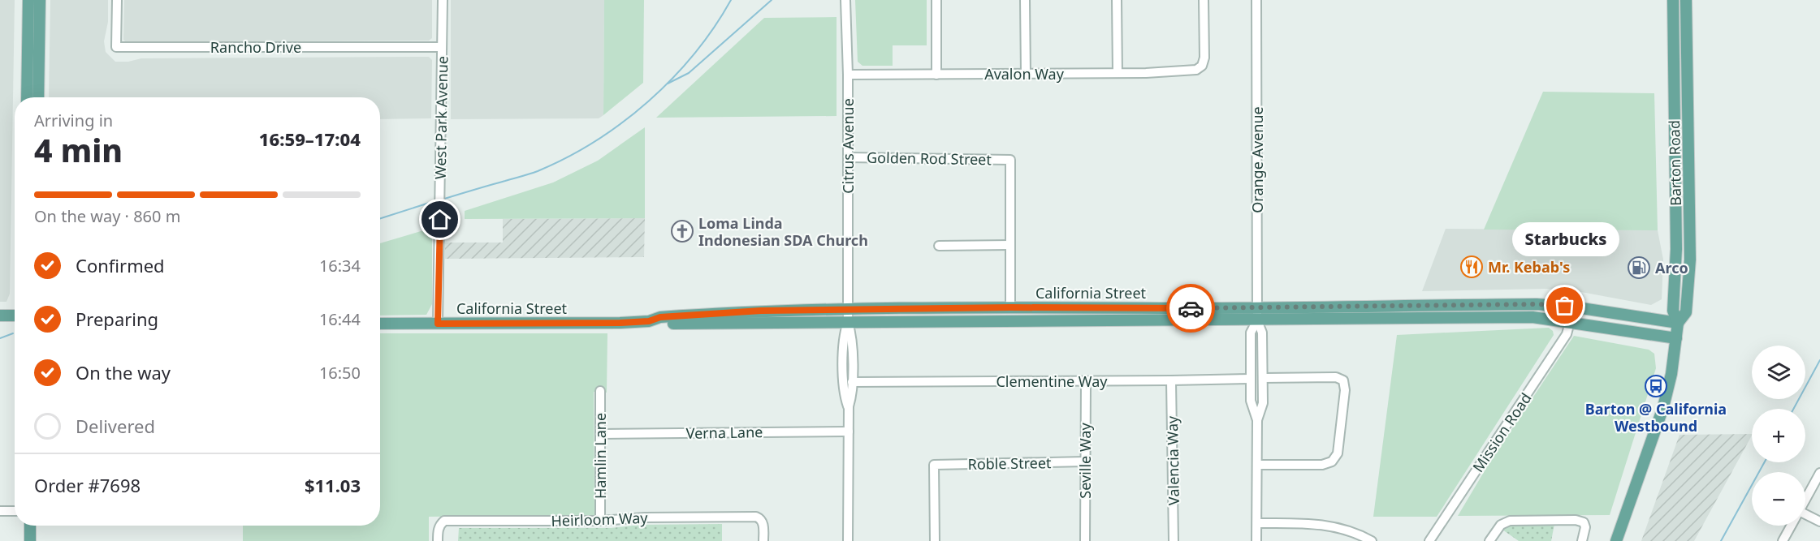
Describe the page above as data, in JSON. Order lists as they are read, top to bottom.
{
  "streets": {
    "main road": ["Barton Road", "California Street"],
    "street": [
      "Rancho Drive",
      "Avalon Way",
      "West Park Avenue",
      "Citrus Avenue",
      "Golden Rod Street",
      "Orange Avenue",
      "Clementine Way",
      "Verna Lane",
      "Mission Road",
      "Hamlin Lane",
      "Seville Way",
      "Valencia Way",
      "Roble Street",
      "Heirloom Way"
    ]
  },
  "crossings": [
    ["Rancho Drive", "West Park Avenue"],
    ["Avalon Way", "Citrus Avenue"],
    ["West Park Avenue", "California Street"],
    ["Citrus Avenue", "Golden Rod Street"],
    ["Citrus Avenue", "California Street"],
    ["Citrus Avenue", "Clementine Way"],
    ["Citrus Avenue", "Verna Lane"],
    ["Orange Avenue", "California Street"],
    ["Orange Avenue", "Clementine Way"],
    ["Barton Road", "California Street"],
    ["California Street", "Mission Road"],
    ["Clementine Way", "Seville Way"],
    ["Clementine Way", "Valencia Way"],
    ["Verna Lane", "Hamlin Lane"],
    ["Hamlin Lane", "Heirloom Way"],
    ["Seville Way", "Roble Street"]
  ],
  "places": {
    "church": ["Loma Linda Indonesian SDA Church"],
    "restaurant": ["Mr. Kebab's"],
    "fuel station": ["Arco"],
    "other": ["Starbucks"],
    "bus stop": ["Barton @ California Westbound"]
  },
  "page": {
    "heading": ["4 min", "Arriving in", "16:59–17:04"],
    "panel": ["Order #7698", "$11.03"],
    "bar": "On the way · 860 m",
    "bubble": "Starbucks",
    "list": [
      ["Confirmed", "16:34"],
      ["Preparing", "16:44"],
      ["On the way", "16:50"],
      "Delivered"
    ],
    "map_buttons": ["+", "−"]
  }
}
